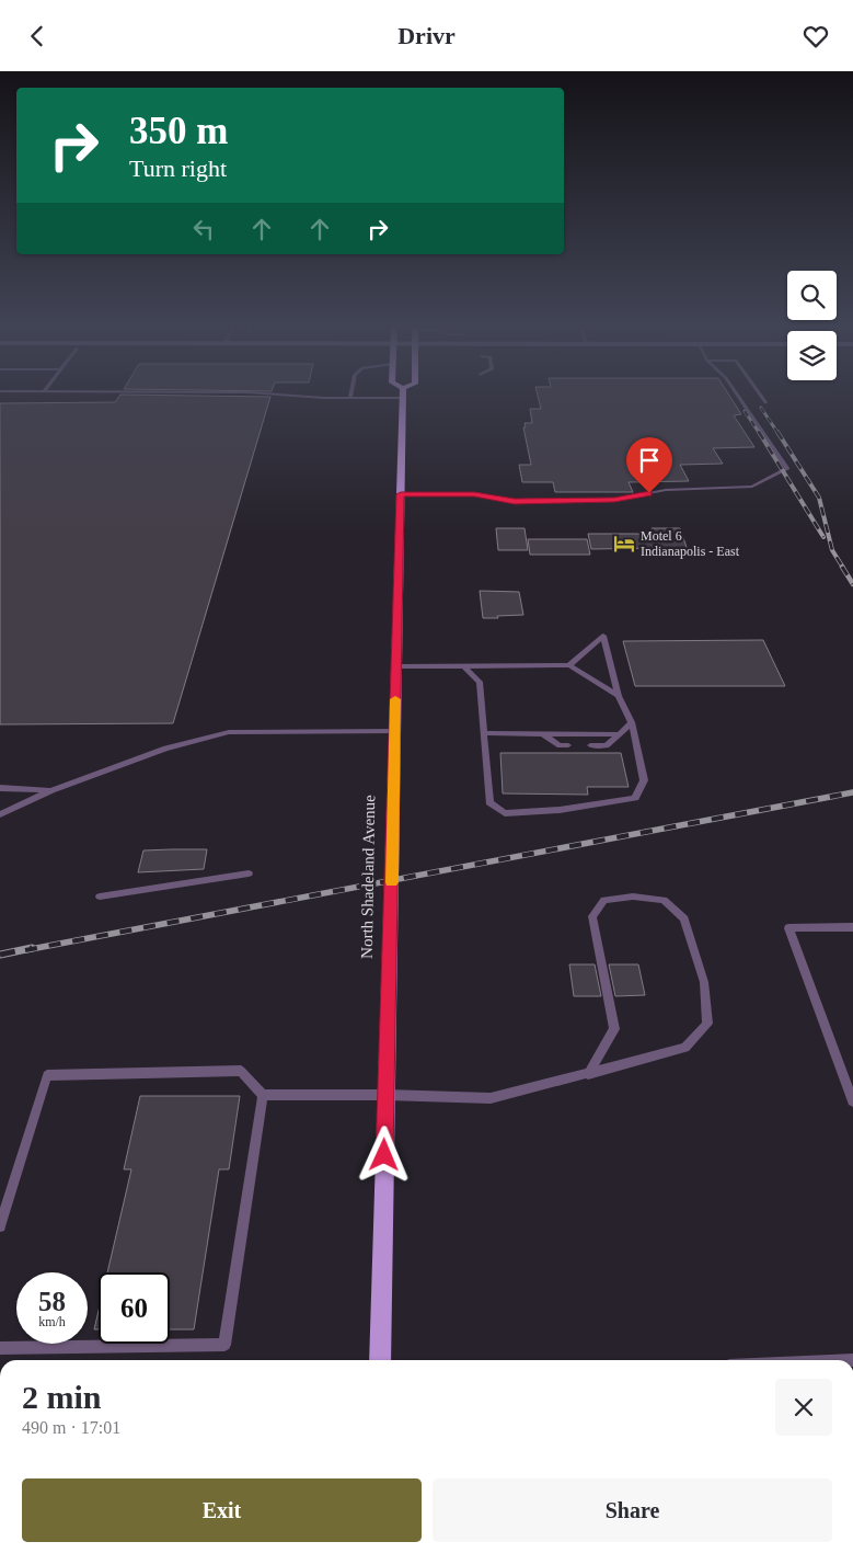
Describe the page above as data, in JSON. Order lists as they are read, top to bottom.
{
  "streets": {
    "main road": ["North Shadeland Avenue"]
  },
  "places": {
    "hotel": ["Motel 6 Indianapolis - East"]
  },
  "page": {
    "header": "Drivr",
    "turn": ["350 m", "Turn right"],
    "speed": "58 km/h",
    "limit": "60",
    "heading": ["2 min", "490 m · 17:01"],
    "buttons": ["Exit", "Share"]
  }
}
